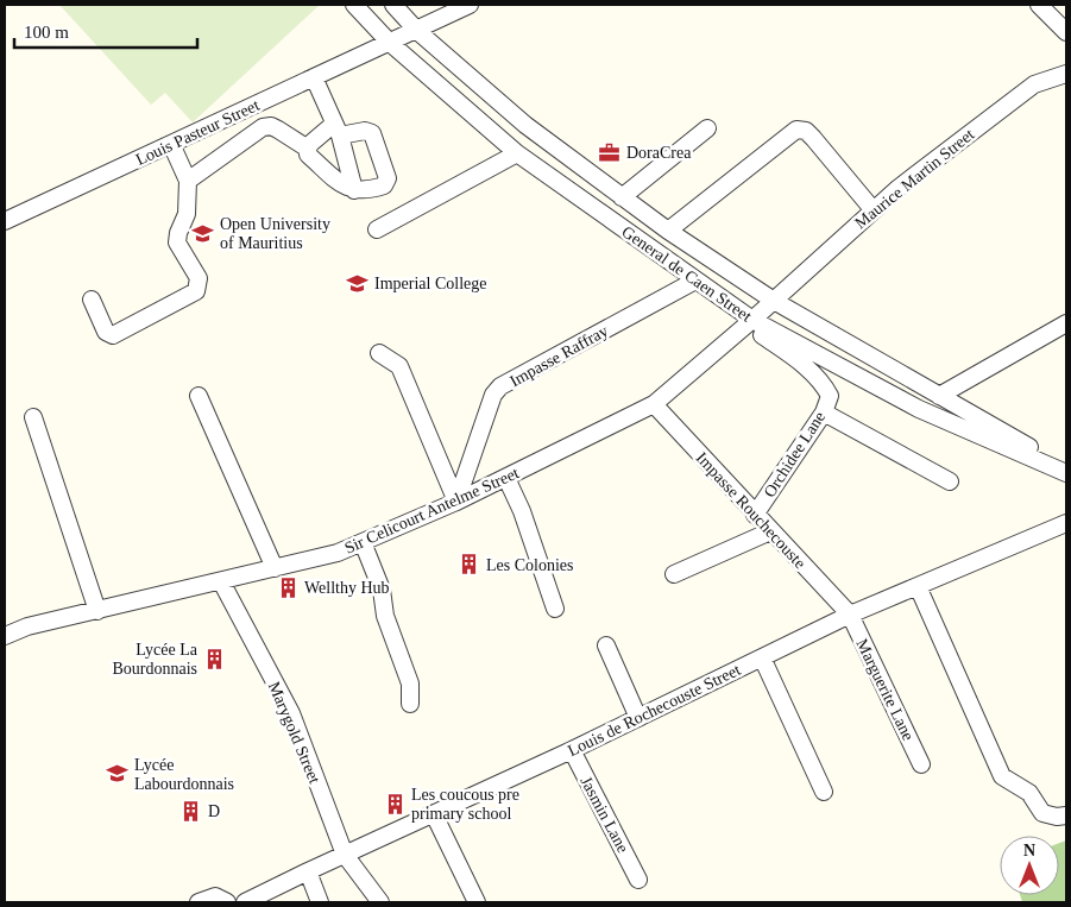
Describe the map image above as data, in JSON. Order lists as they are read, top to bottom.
{
  "streets": {
    "street": [
      "Louis Pasteur Street",
      "Maurice Martin Street",
      "General de Caen Street",
      "Impasse Raffray",
      "Orchidee Lane",
      "Sir Celicourt Antelme Street",
      "Impasse Rouchecouste",
      "Marguerite Lane",
      "Louis de Rochecouste Street",
      "Marygold Street",
      "Jasmin Lane"
    ]
  },
  "crossings": [
    ["Louis Pasteur Street", "General de Caen Street"],
    ["Maurice Martin Street", "General de Caen Street"],
    ["Maurice Martin Street", "Orchidee Lane"],
    ["Maurice Martin Street", "Sir Celicourt Antelme Street"],
    ["General de Caen Street", "Impasse Raffray"],
    ["General de Caen Street", "Orchidee Lane"],
    ["General de Caen Street", "Sir Celicourt Antelme Street"],
    ["Impasse Raffray", "Sir Celicourt Antelme Street"],
    ["Orchidee Lane", "Sir Celicourt Antelme Street"],
    ["Orchidee Lane", "Impasse Rouchecouste"],
    ["Sir Celicourt Antelme Street", "Impasse Rouchecouste"],
    ["Sir Celicourt Antelme Street", "Marygold Street"],
    ["Impasse Rouchecouste", "Marguerite Lane"],
    ["Impasse Rouchecouste", "Louis de Rochecouste Street"],
    ["Marguerite Lane", "Louis de Rochecouste Street"],
    ["Louis de Rochecouste Street", "Marygold Street"],
    ["Louis de Rochecouste Street", "Jasmin Lane"]
  ],
  "places": {
    "office": ["DoraCrea"],
    "school or university": ["Open University of Mauritius", "Imperial College", "Lycée Labourdonnais"],
    "building": [
      "Les Colonies",
      "Wellthy Hub",
      "Lycée La Bourdonnais",
      "Les coucous pre primary school",
      "D"
    ]
  },
  "scale_bar": "100 m",
  "north": "top"
}
